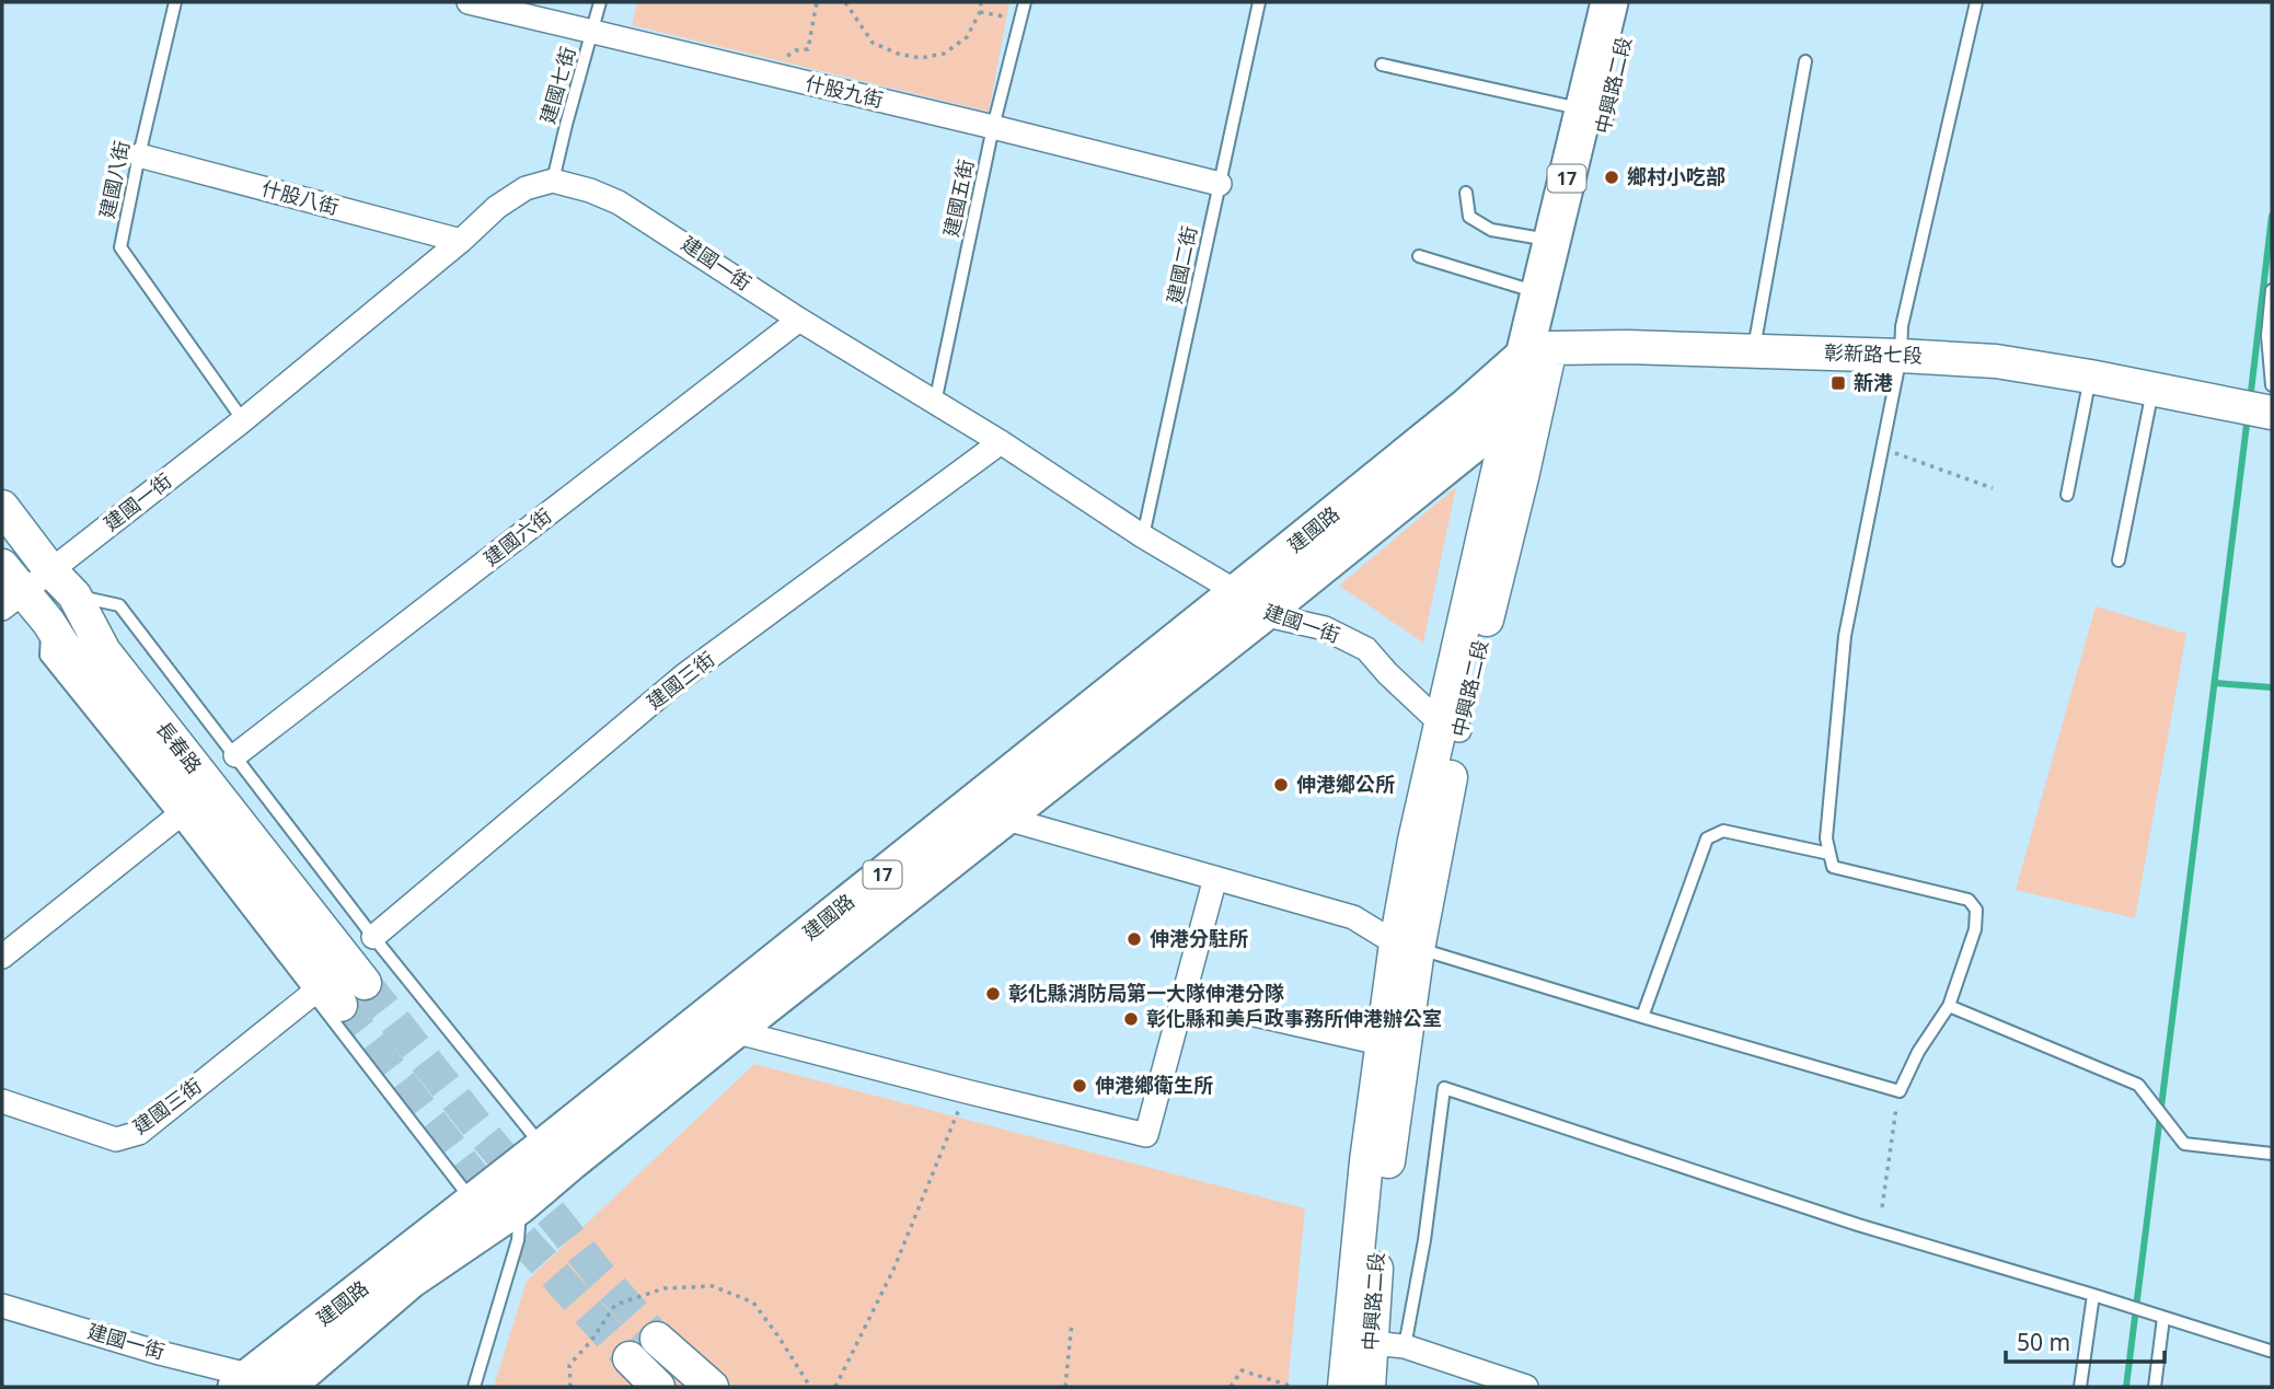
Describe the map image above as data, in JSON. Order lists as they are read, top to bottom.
{
  "streets": {
    "main road": ["中興路二段", "17", "建國路"],
    "street": [
      "什股九街",
      "什股八街",
      "建國一街",
      "彰新路七段",
      "建國六街",
      "建國三街",
      "長春路"
    ],
    "lane": [
      "建國七街",
      "建國八街",
      "建國五街",
      "建國二街"
    ]
  },
  "crossings": [
    ["建國七街", "什股九街"],
    ["建國七街", "建國一街"],
    ["中興路二段", "建國一街"],
    ["中興路二段", "彰新路七段"],
    ["中興路二段", "建國路"],
    ["什股九街", "建國五街"],
    ["什股九街", "建國二街"],
    ["建國八街", "什股八街"],
    ["建國八街", "建國一街"],
    ["什股八街", "建國一街"],
    ["建國五街", "建國一街"],
    ["建國一街", "建國二街"],
    ["建國一街", "建國路"],
    ["建國一街", "建國六街"],
    ["建國一街", "建國三街"],
    ["建國一街", "長春路"],
    ["彰新路七段", "建國路"],
    ["建國三街", "長春路"]
  ],
  "places": {
    "other": [
      "鄉村小吃部",
      "伸港鄉公所",
      "伸港分駐所",
      "彰化縣消防局第一大隊伸港分隊",
      "彰化縣和美戶政事務所伸港辦公室",
      "伸港鄉衛生所"
    ],
    "transit": ["新港"]
  },
  "scale_bar": "50 m"
}
